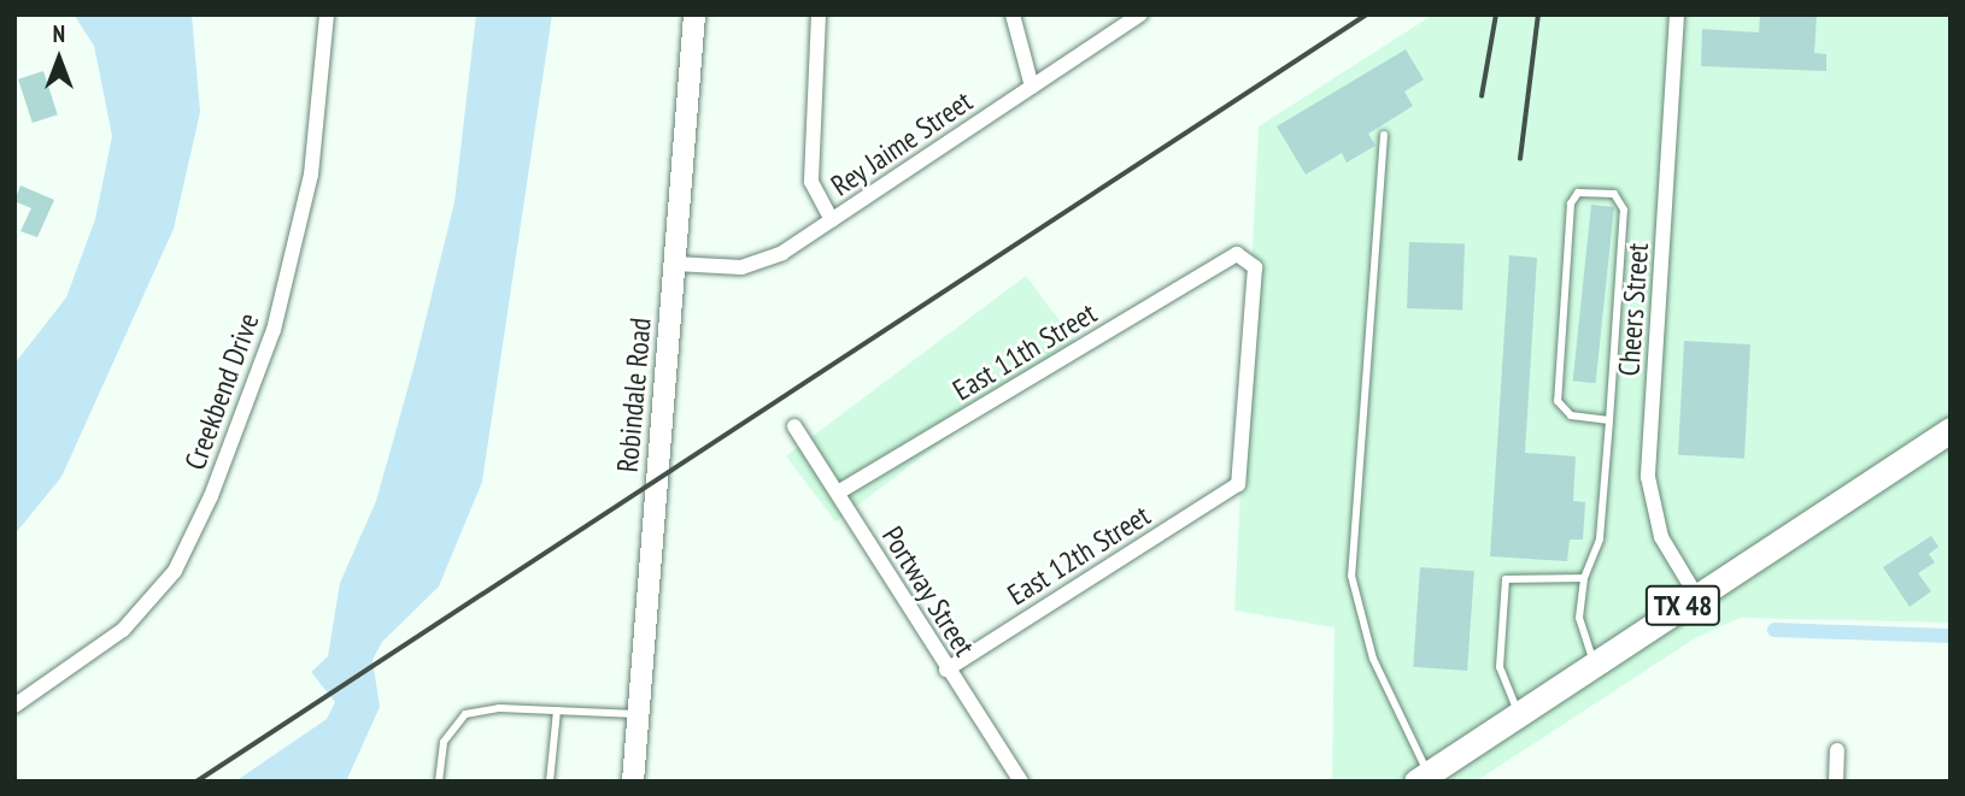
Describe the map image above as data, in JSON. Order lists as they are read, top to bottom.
{
  "streets": {
    "main road": ["TX 48"],
    "street": [
      "Rey Jaime Street",
      "Cheers Street",
      "East 11th Street",
      "Creekbend Drive",
      "Robindale Road",
      "East 12th Street",
      "Portway Street"
    ]
  },
  "crossings": [
    ["Rey Jaime Street", "Robindale Road"],
    ["Cheers Street", "TX 48"],
    ["East 11th Street", "East 12th Street"],
    ["East 11th Street", "Portway Street"],
    ["East 12th Street", "Portway Street"]
  ],
  "north": "top"
}
